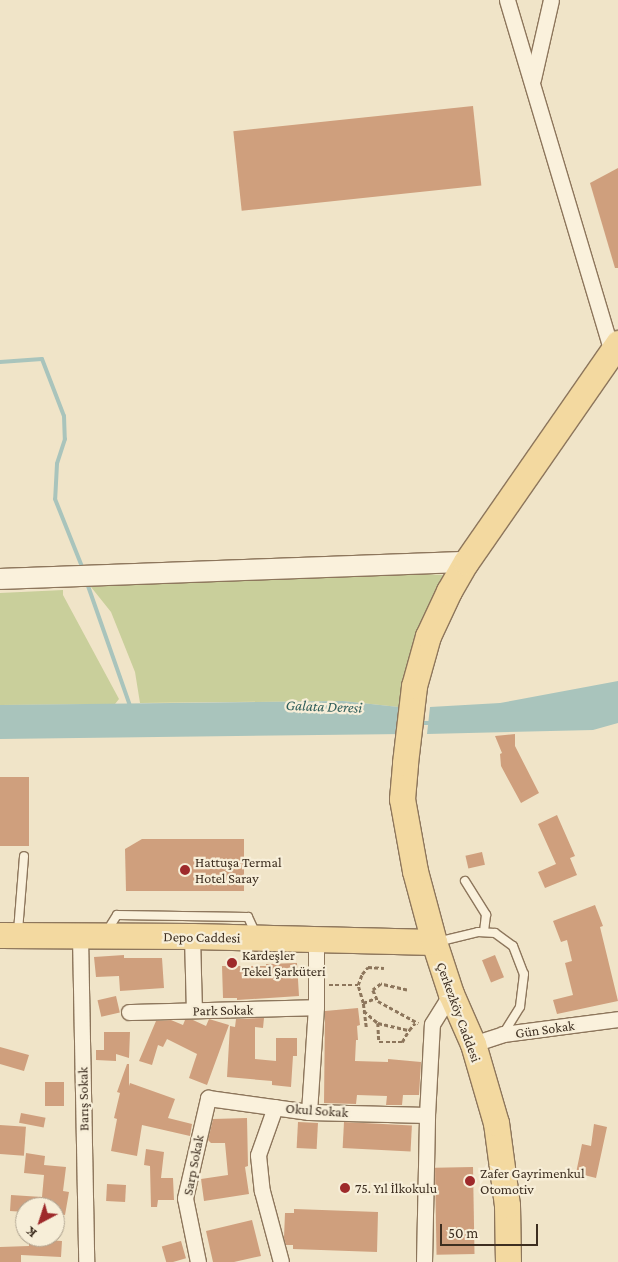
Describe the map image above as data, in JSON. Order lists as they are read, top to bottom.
{
  "streets": {
    "main road": ["Depo Caddesi", "Çerkezköy Caddesi"],
    "street": [
      "Park Sokak",
      "Gün Sokak",
      "Barış Sokak",
      "Okul Sokak",
      "Sarp Sokak"
    ]
  },
  "crossings": [
    ["Depo Caddesi", "Çerkezköy Caddesi"],
    ["Depo Caddesi", "Barış Sokak"],
    ["Çerkezköy Caddesi", "Gün Sokak"],
    ["Okul Sokak", "Sarp Sokak"]
  ],
  "water": ["Galata Deresi"],
  "places": [
    "Hattuşa Termal Hotel Saray",
    "Kardeşler Tekel Şarküteri",
    "Zafer Gayrimenkul Otomotiv",
    "75. Yıl İlkokulu"
  ],
  "scale_bar": "50 m",
  "north": "bottom left"
}
